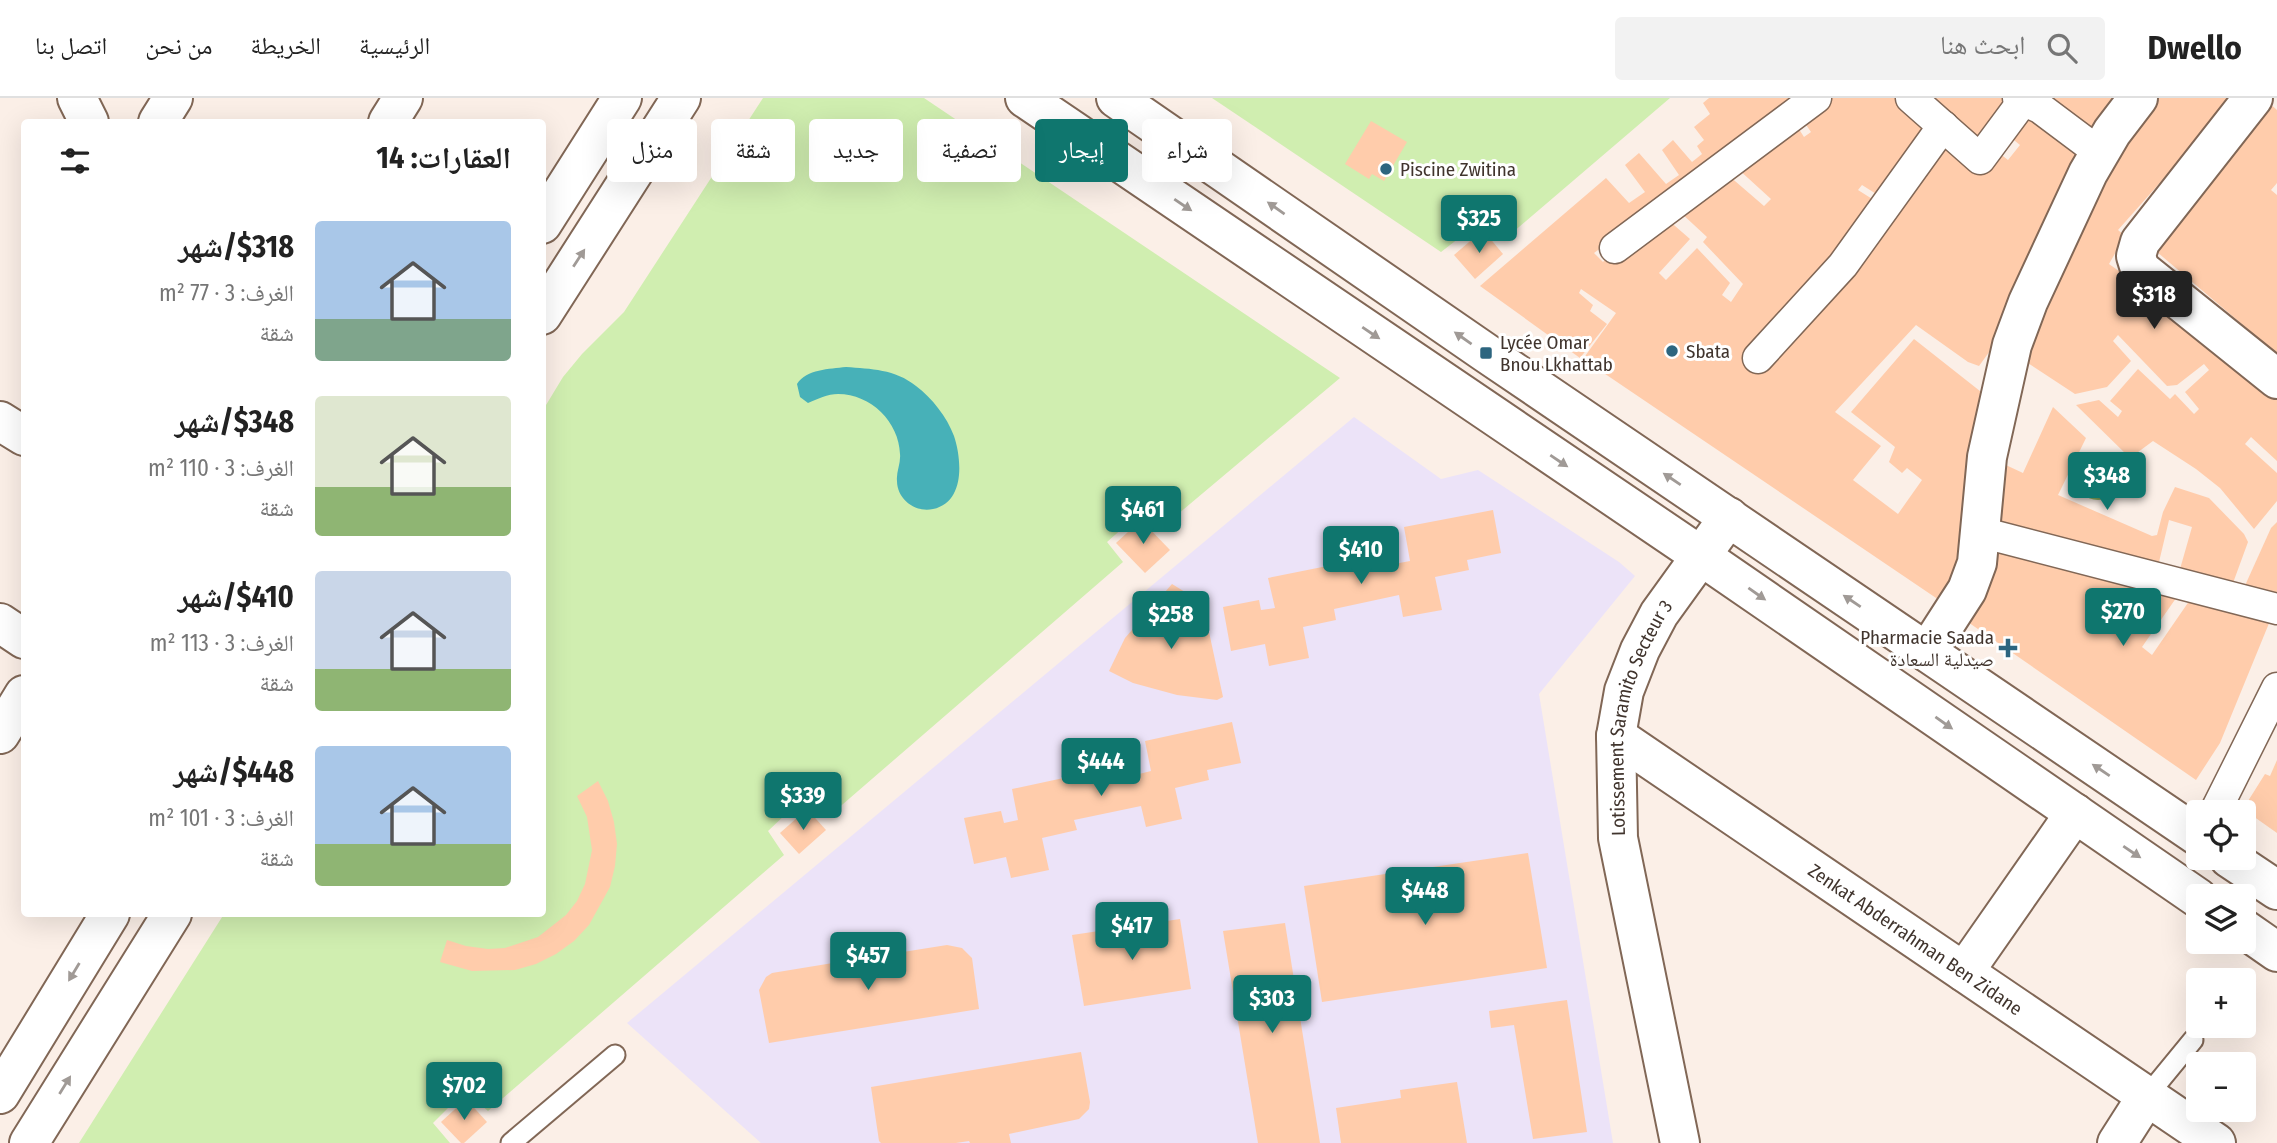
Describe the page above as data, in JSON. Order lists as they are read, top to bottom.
{
  "streets": {
    "main road": ["Lotissement Saramito Secteur 3", "Zenkat Abderrahman Ben Zidane"]
  },
  "crossings": [
    ["Lotissement Saramito Secteur 3", "Zenkat Abderrahman Ben Zidane"]
  ],
  "places": {
    "other": ["Piscine Zwitina", "Sbata"],
    "transit": ["Lycée Omar Bnou Lkhattab"],
    "health": ["Pharmacie Saada صيدلية السعادة"]
  },
  "page": {
    "header": "Dwello",
    "search": "ابحث هنا",
    "nav": [
      "الرئيسية",
      "الخريطة",
      "من نحن",
      "اتصل بنا"
    ],
    "chip": [
      "شراء",
      "إيجار",
      "تصفية",
      "جديد",
      "شقة",
      "منزل"
    ],
    "heading": "العقارات: 14",
    "price": [
      "$325",
      "$318",
      "$348",
      "$461",
      "$410",
      "$270",
      "$258",
      "$444",
      "$339",
      "$448",
      "$417",
      "$457",
      "$303",
      "$702"
    ],
    "list": [
      {
        "name": "$318/شهر",
        "note": "الغرف: 3 · 77 m² · شقة"
      },
      {
        "name": "$348/شهر",
        "note": "الغرف: 3 · 110 m² · شقة"
      },
      {
        "name": "$410/شهر",
        "note": "الغرف: 3 · 113 m² · شقة"
      },
      {
        "name": "$448/شهر",
        "note": "الغرف: 3 · 101 m² · شقة"
      }
    ],
    "map_buttons": ["+", "−"]
  }
}
